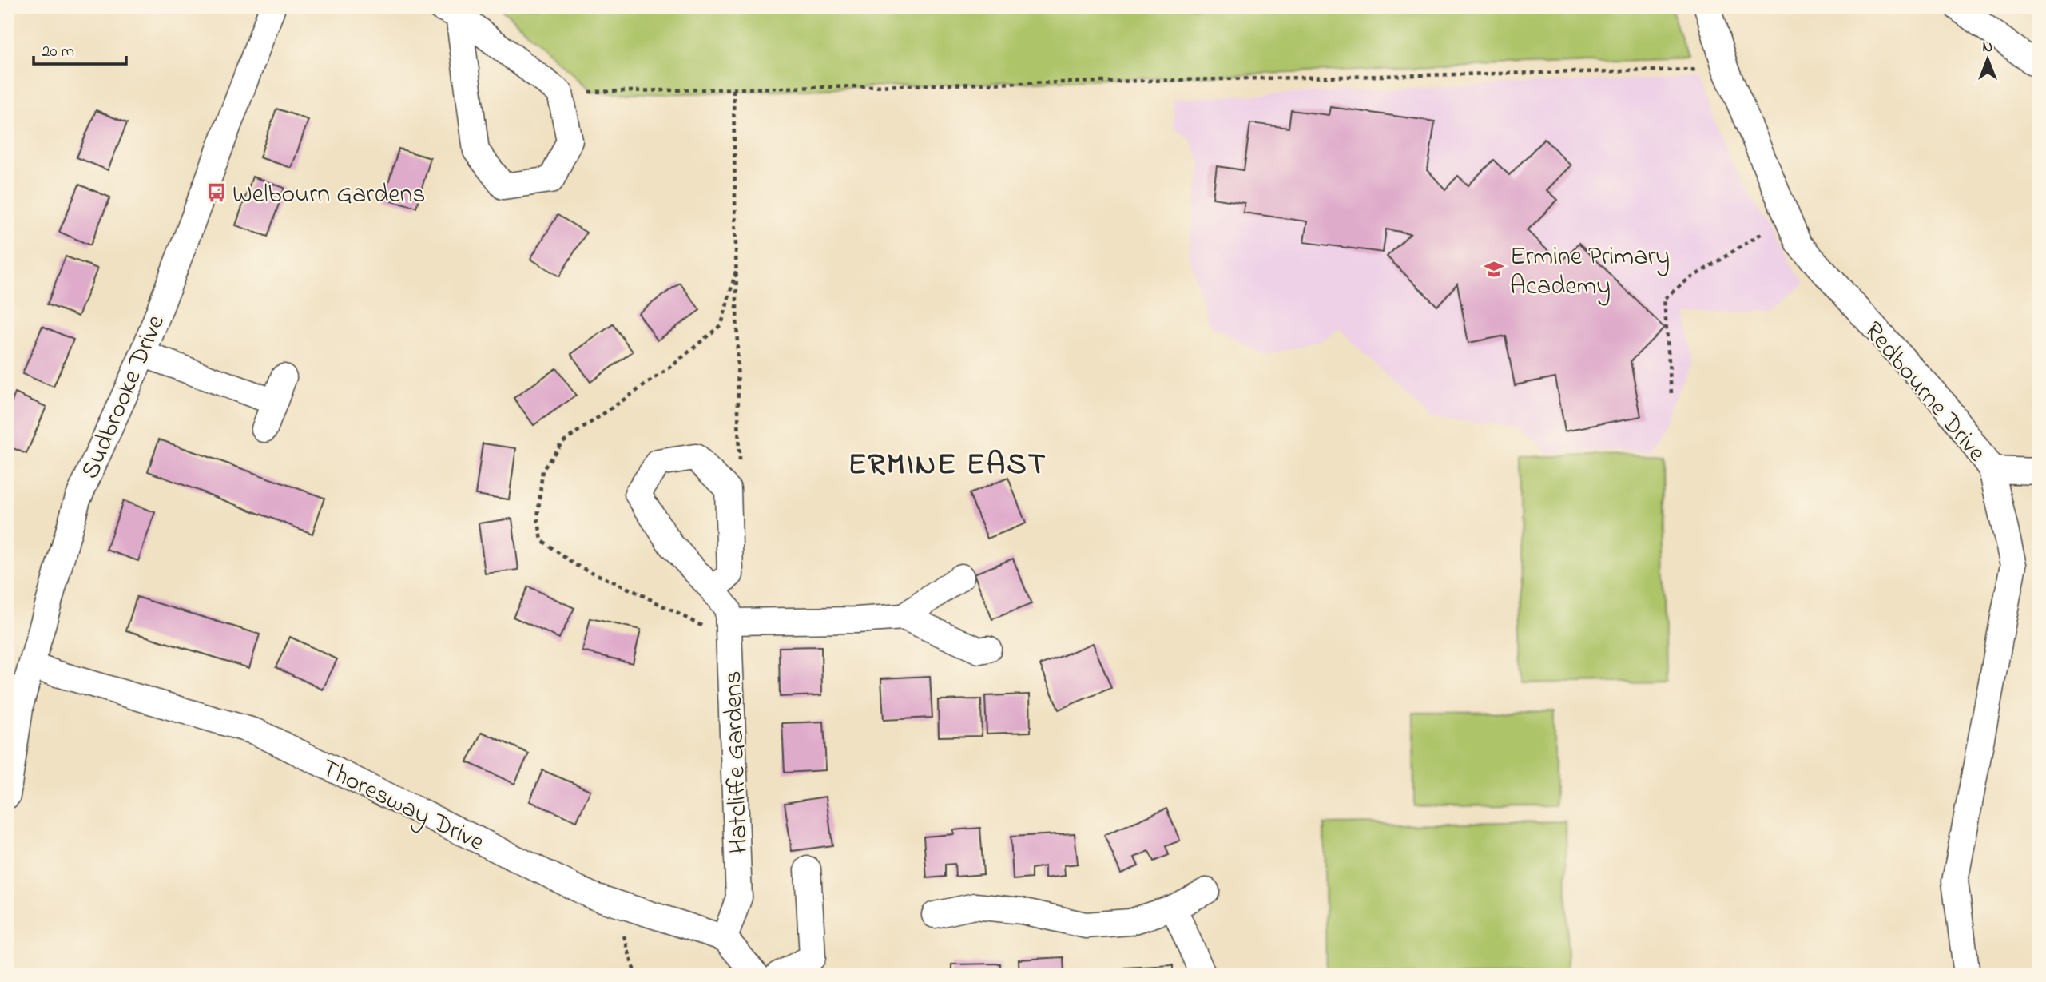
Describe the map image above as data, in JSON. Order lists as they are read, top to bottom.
{
  "streets": {
    "street": [
      "Redbourne Drive",
      "Sudbrooke Drive",
      "Hatcliffe Gardens",
      "Thoresway Drive"
    ]
  },
  "crossings": [
    ["Sudbrooke Drive", "Thoresway Drive"],
    ["Hatcliffe Gardens", "Thoresway Drive"]
  ],
  "districts": ["ERMINE EAST"],
  "places": {
    "bus stop": ["Welbourn Gardens"],
    "school or university": ["Ermine Primary Academy"]
  },
  "scale_bar": "20 m",
  "north": "top"
}
